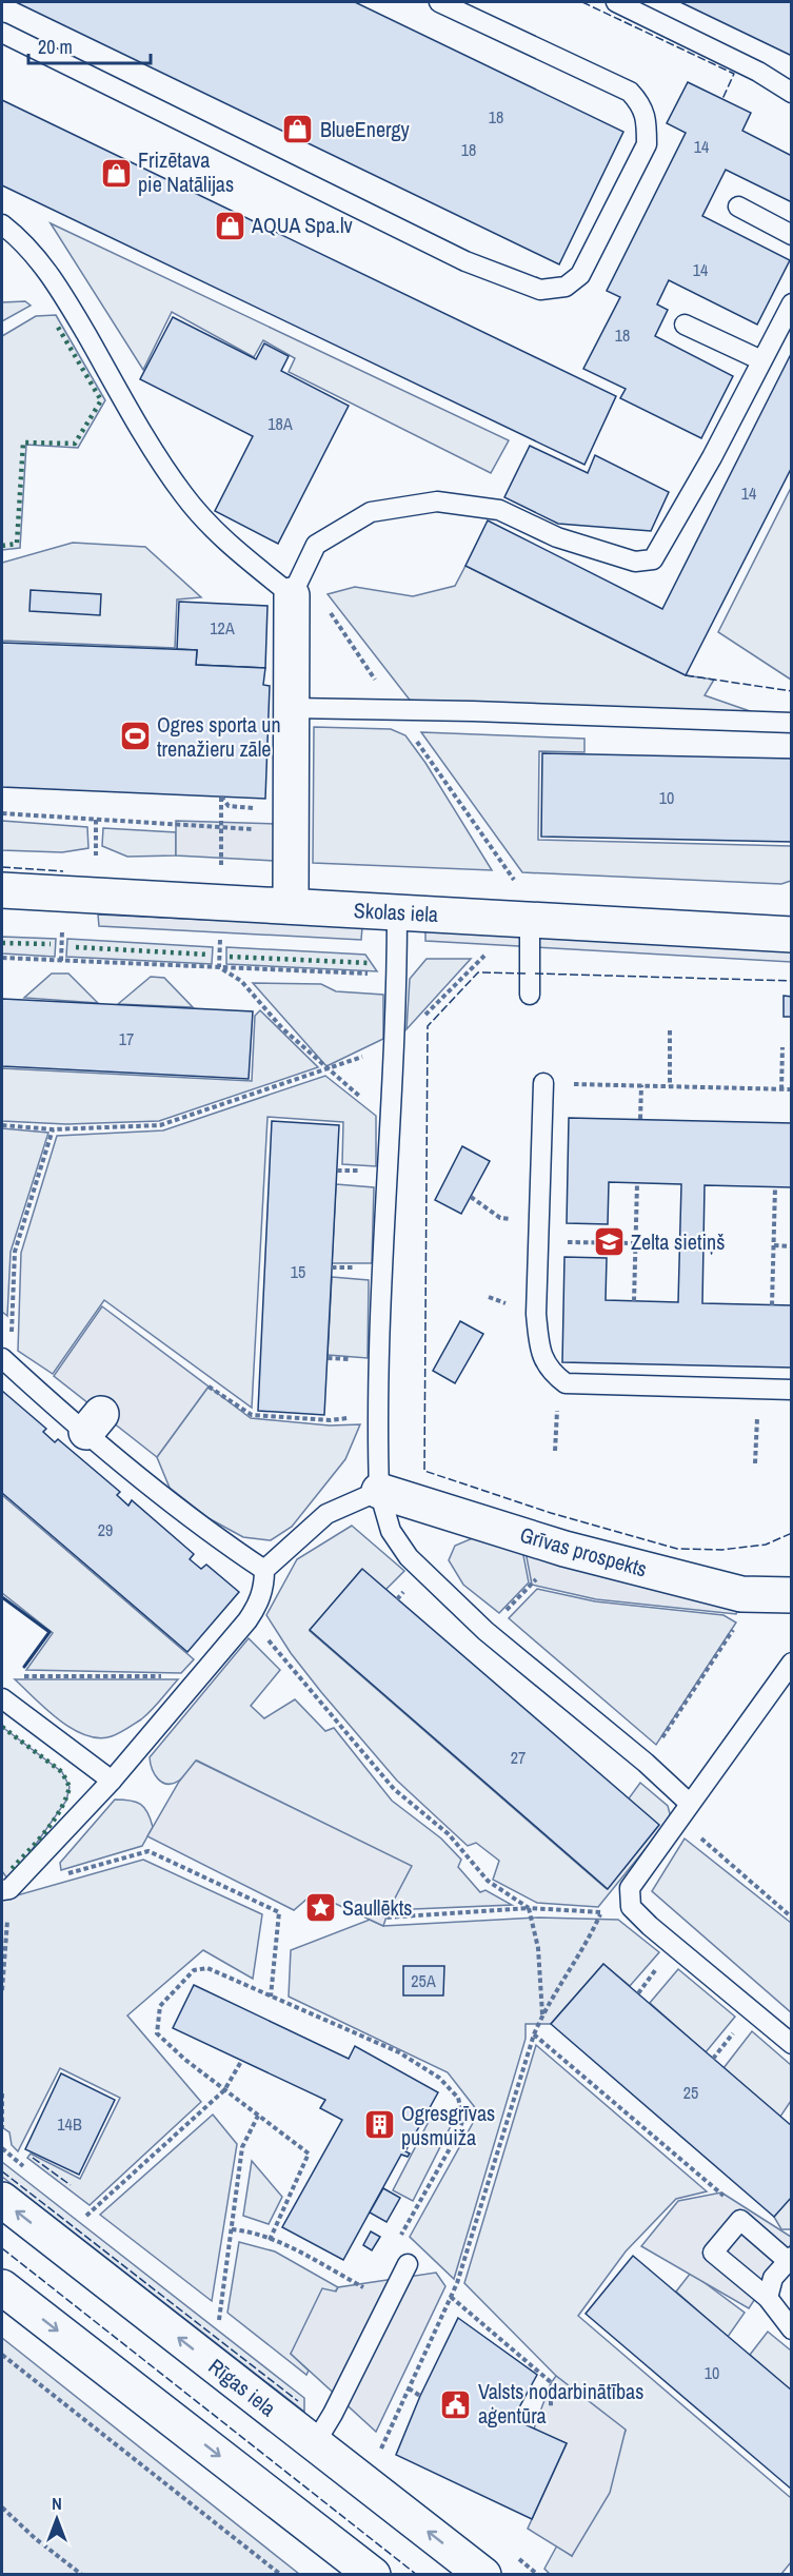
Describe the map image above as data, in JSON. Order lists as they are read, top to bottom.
{
  "streets": {
    "main road": ["Skolas iela", "Grīvas prospekts", "Rīgas iela"]
  },
  "places": {
    "shop": ["BlueEnergy", "Frizētava pie Natālijas", "AQUA Spa.lv"],
    "sports": ["Ogres sporta un trenažieru zāle"],
    "school or university": ["Zelta sietiņš"],
    "place": ["Saullēkts"],
    "building": ["Ogresgrīvas pusmuiža"],
    "public building": ["Valsts nodarbinātības aģentūra"]
  },
  "house_numbers": [
    "18",
    "14",
    "18",
    "14",
    "18",
    "18A",
    "14",
    "12A",
    "10",
    "17",
    "15",
    "29",
    "27",
    "25A",
    "25",
    "14B",
    "10"
  ],
  "scale_bar": "20 m",
  "north": "top"
}
